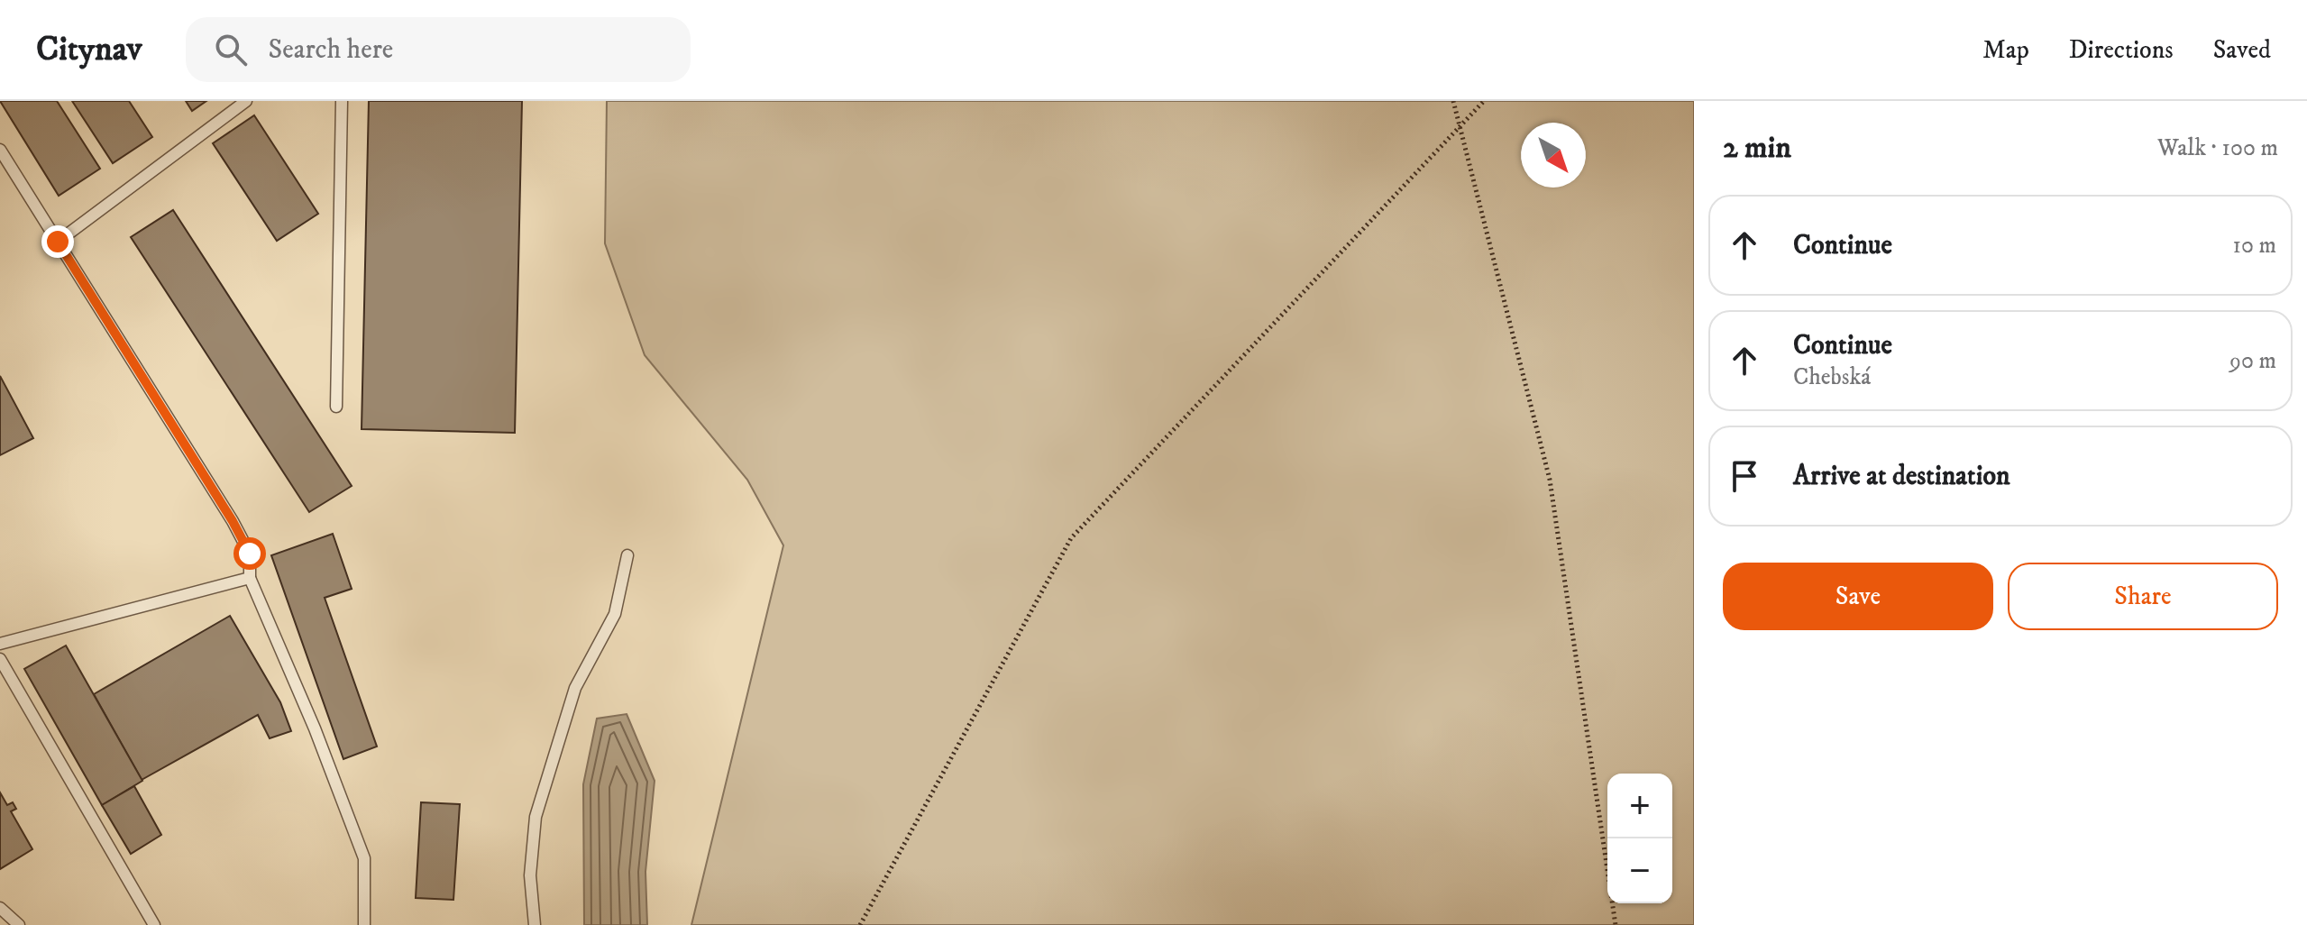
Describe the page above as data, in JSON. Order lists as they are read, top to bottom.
{
  "north": "bottom right",
  "page": {
    "header": "Citynav",
    "search": "Search here",
    "nav": ["Map", "Directions", "Saved"],
    "heading": ["2 min", "Walk · 100 m"],
    "list": [
      ["Continue", "10 m"],
      ["Continue", "Chebská", "90 m"],
      "Arrive at destination"
    ],
    "buttons": ["Save", "Share"],
    "map_buttons": ["+", "−"]
  }
}
